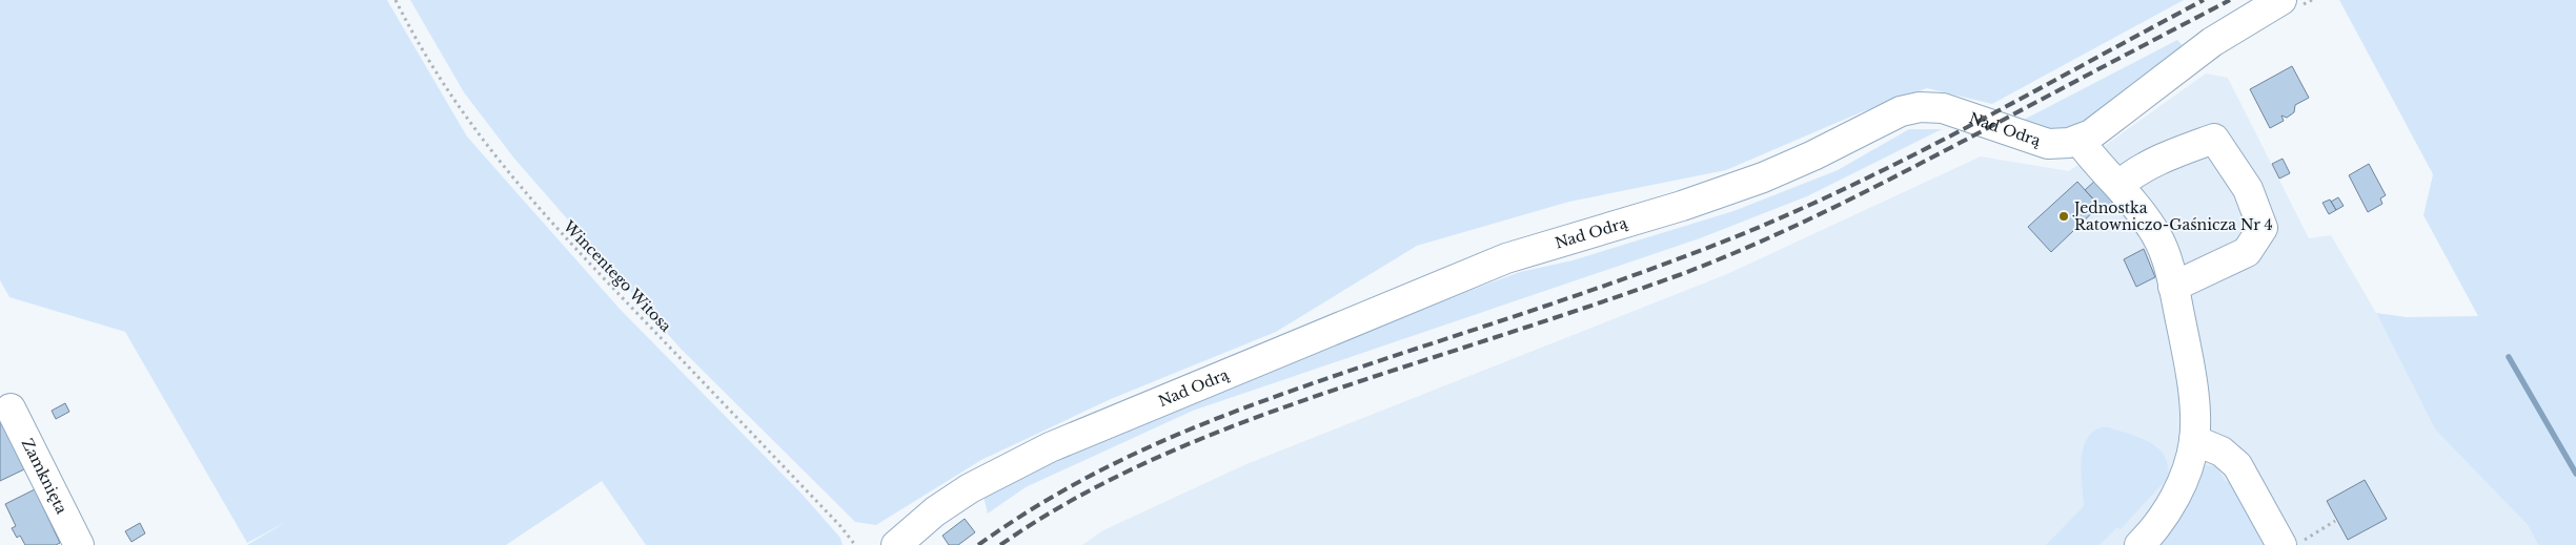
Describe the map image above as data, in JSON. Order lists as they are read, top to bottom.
{
  "streets": {
    "street": ["Nad Odrą", "Zamknięta"],
    "path": ["Wincentego Witosa"]
  },
  "places": ["Jednostka Ratowniczo-Gaśnicza Nr 4"]
}
